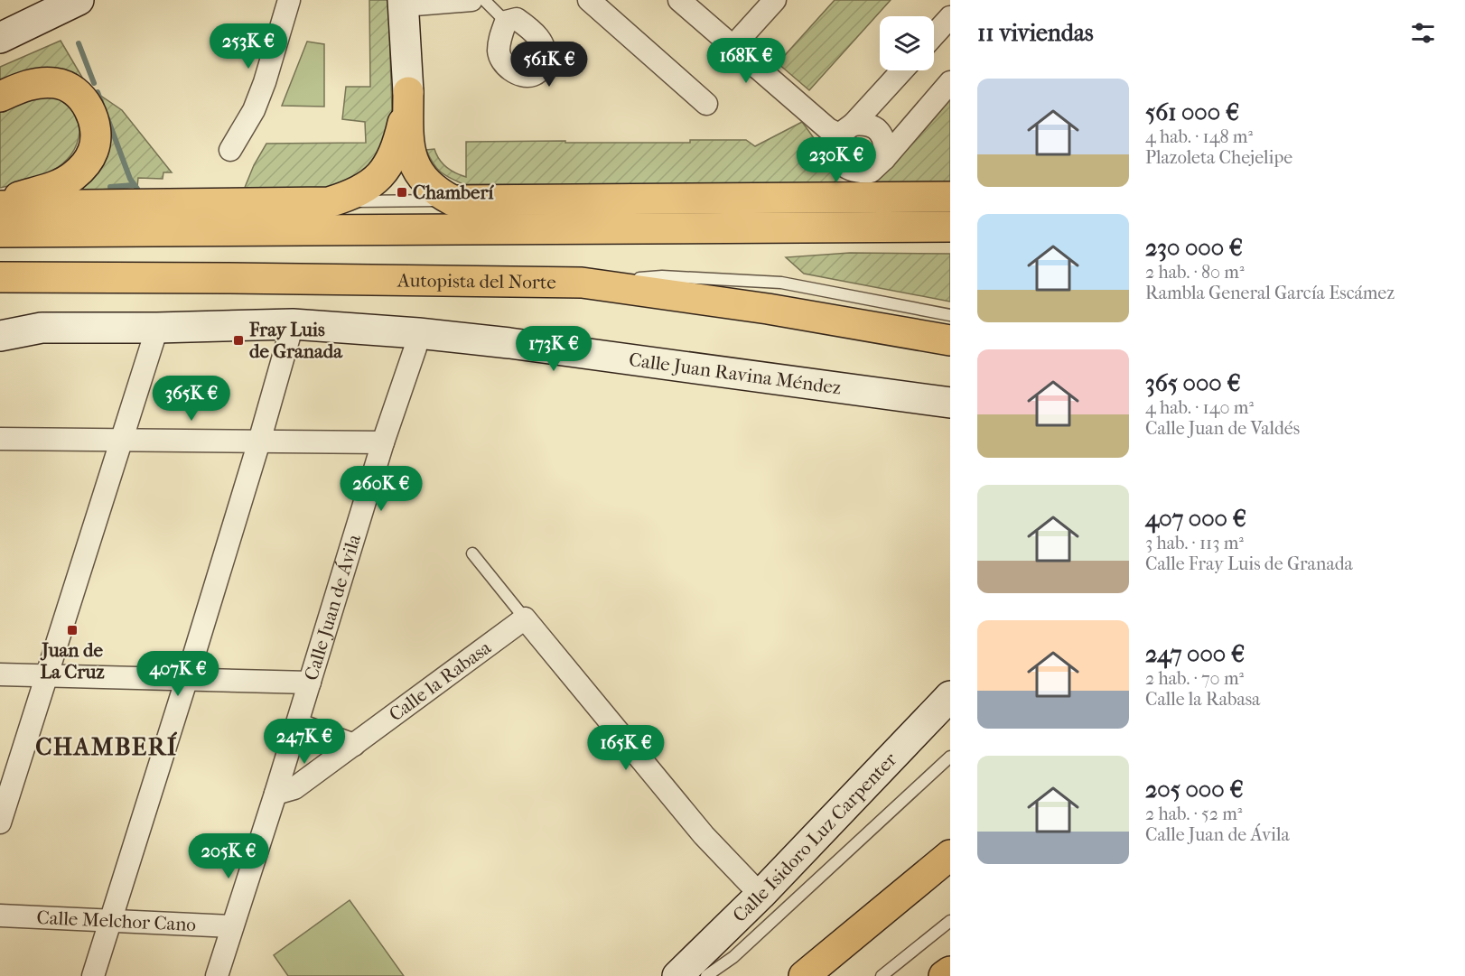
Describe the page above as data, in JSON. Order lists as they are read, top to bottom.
{
  "streets": {
    "highway": ["Autopista del Norte"],
    "street": [
      "Calle Juan Ravina Méndez",
      "Calle Juan de Ávila",
      "Calle la Rabasa",
      "Calle Isidoro Luz Carpenter",
      "Calle Melchor Cano"
    ]
  },
  "crossings": [
    ["Calle Juan Ravina Méndez", "Calle Juan de Ávila"],
    ["Calle Juan de Ávila", "Calle la Rabasa"],
    ["Calle Juan de Ávila", "Calle Melchor Cano"]
  ],
  "districts": ["CHAMBERÍ"],
  "places": {
    "transit": ["Chamberí", "Fray Luis de Granada", "Juan de La Cruz"]
  },
  "page": {
    "heading": "11 viviendas",
    "price": [
      "253K €",
      "168K €",
      "561K €",
      "230K €",
      "173K €",
      "365K €",
      "260K €",
      "407K €",
      "247K €",
      "165K €",
      "205K €"
    ],
    "list": [
      {
        "name": "561 000 €",
        "note": "4 hab. · 148 m² · Plazoleta Chejelipe"
      },
      {
        "name": "230 000 €",
        "note": "2 hab. · 80 m² · Rambla General García Escámez"
      },
      {
        "name": "365 000 €",
        "note": "4 hab. · 140 m² · Calle Juan de Valdés"
      },
      {
        "name": "407 000 €",
        "note": "3 hab. · 113 m² · Calle Fray Luis de Granada"
      },
      {
        "name": "247 000 €",
        "note": "2 hab. · 70 m² · Calle la Rabasa"
      },
      {
        "name": "205 000 €",
        "note": "2 hab. · 52 m² · Calle Juan de Ávila"
      }
    ]
  }
}
